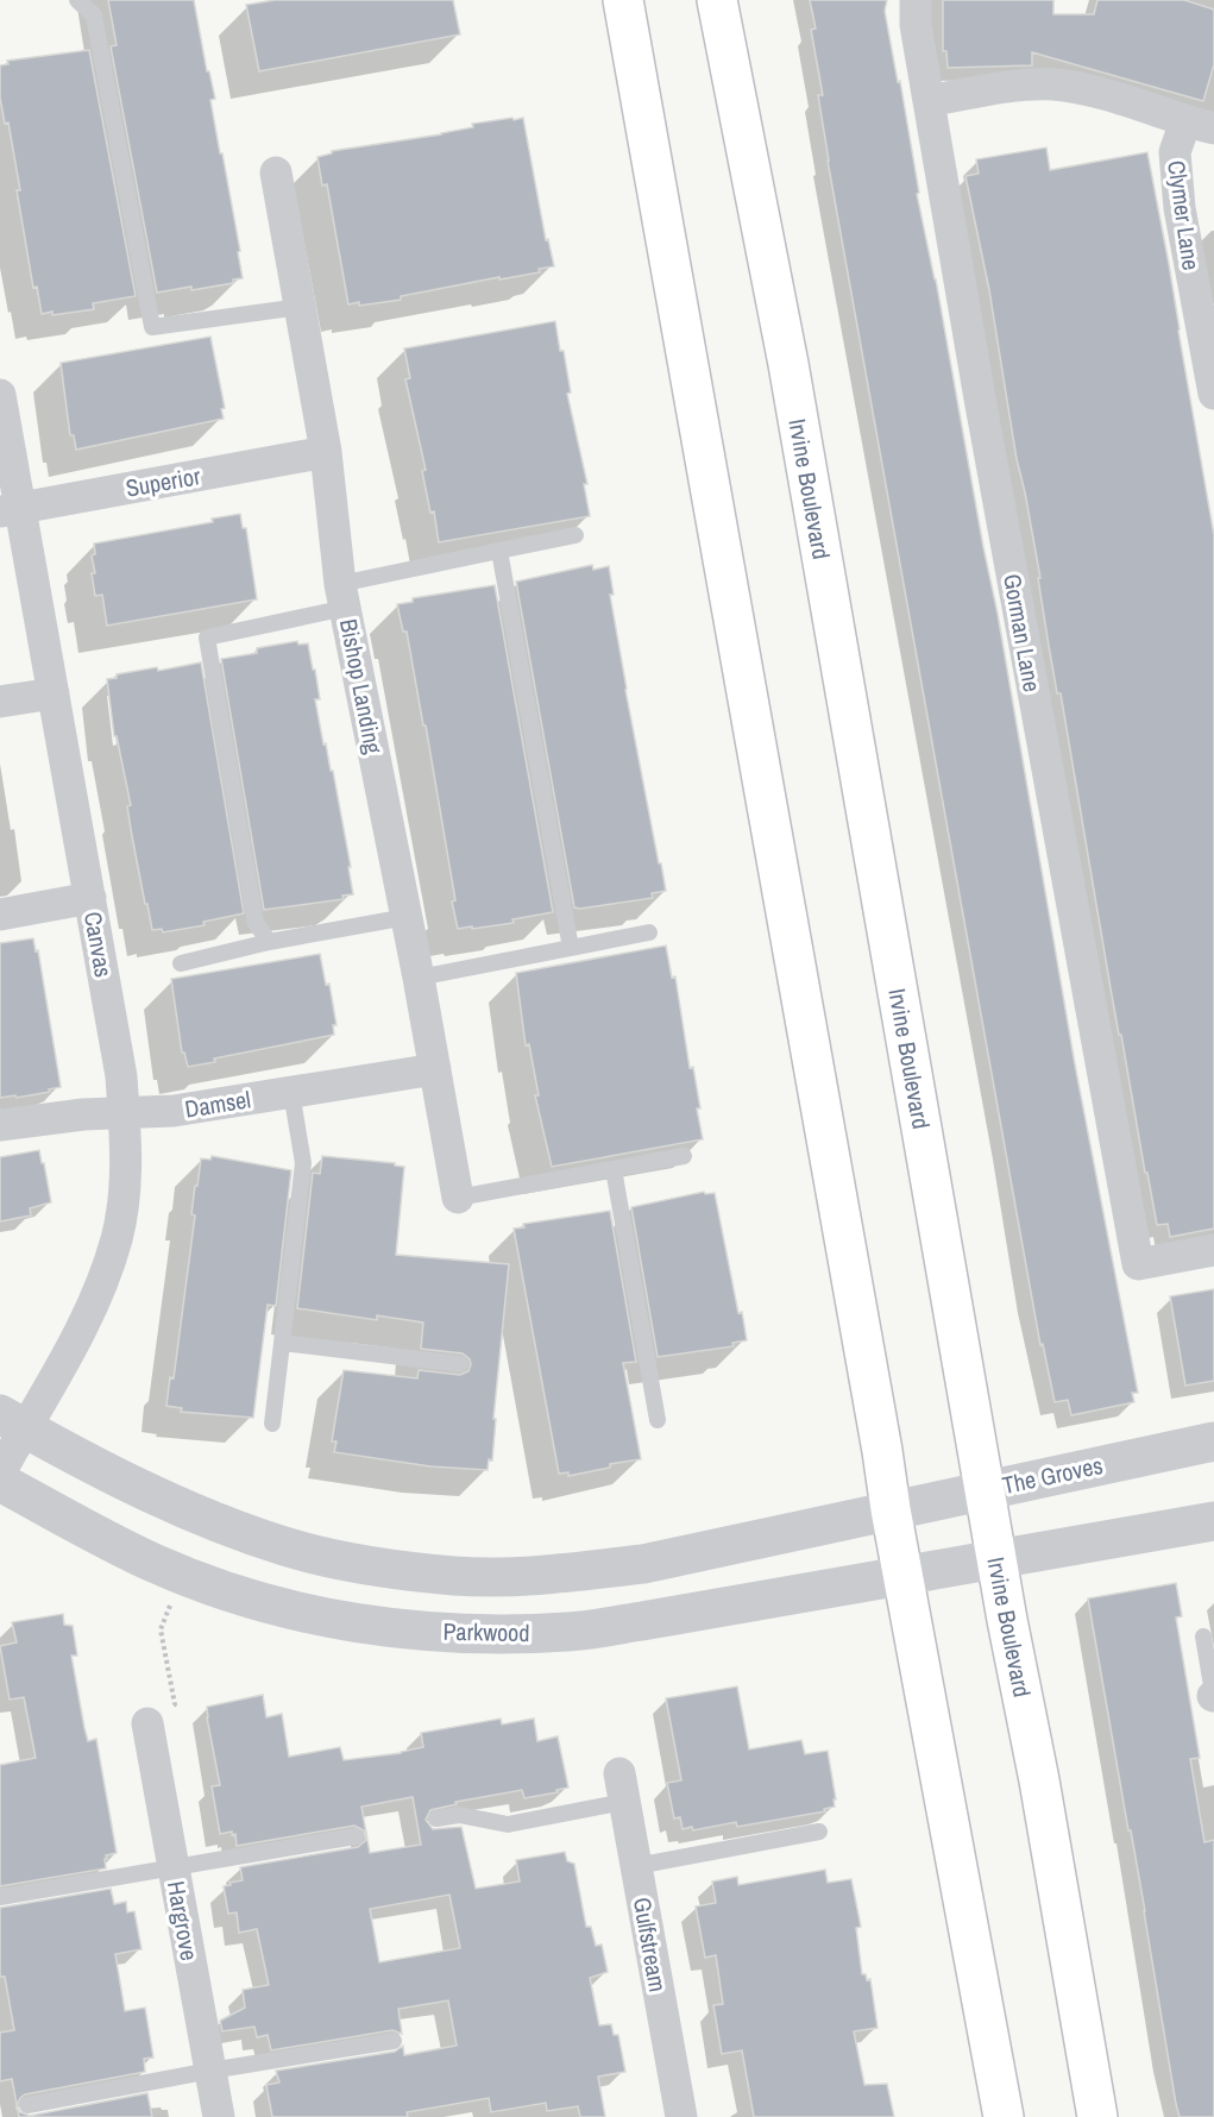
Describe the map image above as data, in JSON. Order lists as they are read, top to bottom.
{
  "streets": {
    "main road": ["Irvine Boulevard"],
    "street": [
      "Clymer Lane",
      "Superior",
      "Gorman Lane",
      "Bishop Landing",
      "Canvas",
      "Damsel",
      "The Groves",
      "Parkwood",
      "Hargrove",
      "Gulfstream"
    ]
  },
  "crossings": [
    ["Superior", "Bishop Landing"],
    ["Superior", "Canvas"],
    ["Irvine Boulevard", "The Groves"],
    ["Irvine Boulevard", "Parkwood"],
    ["Bishop Landing", "Damsel"],
    ["Canvas", "Damsel"]
  ]
}
